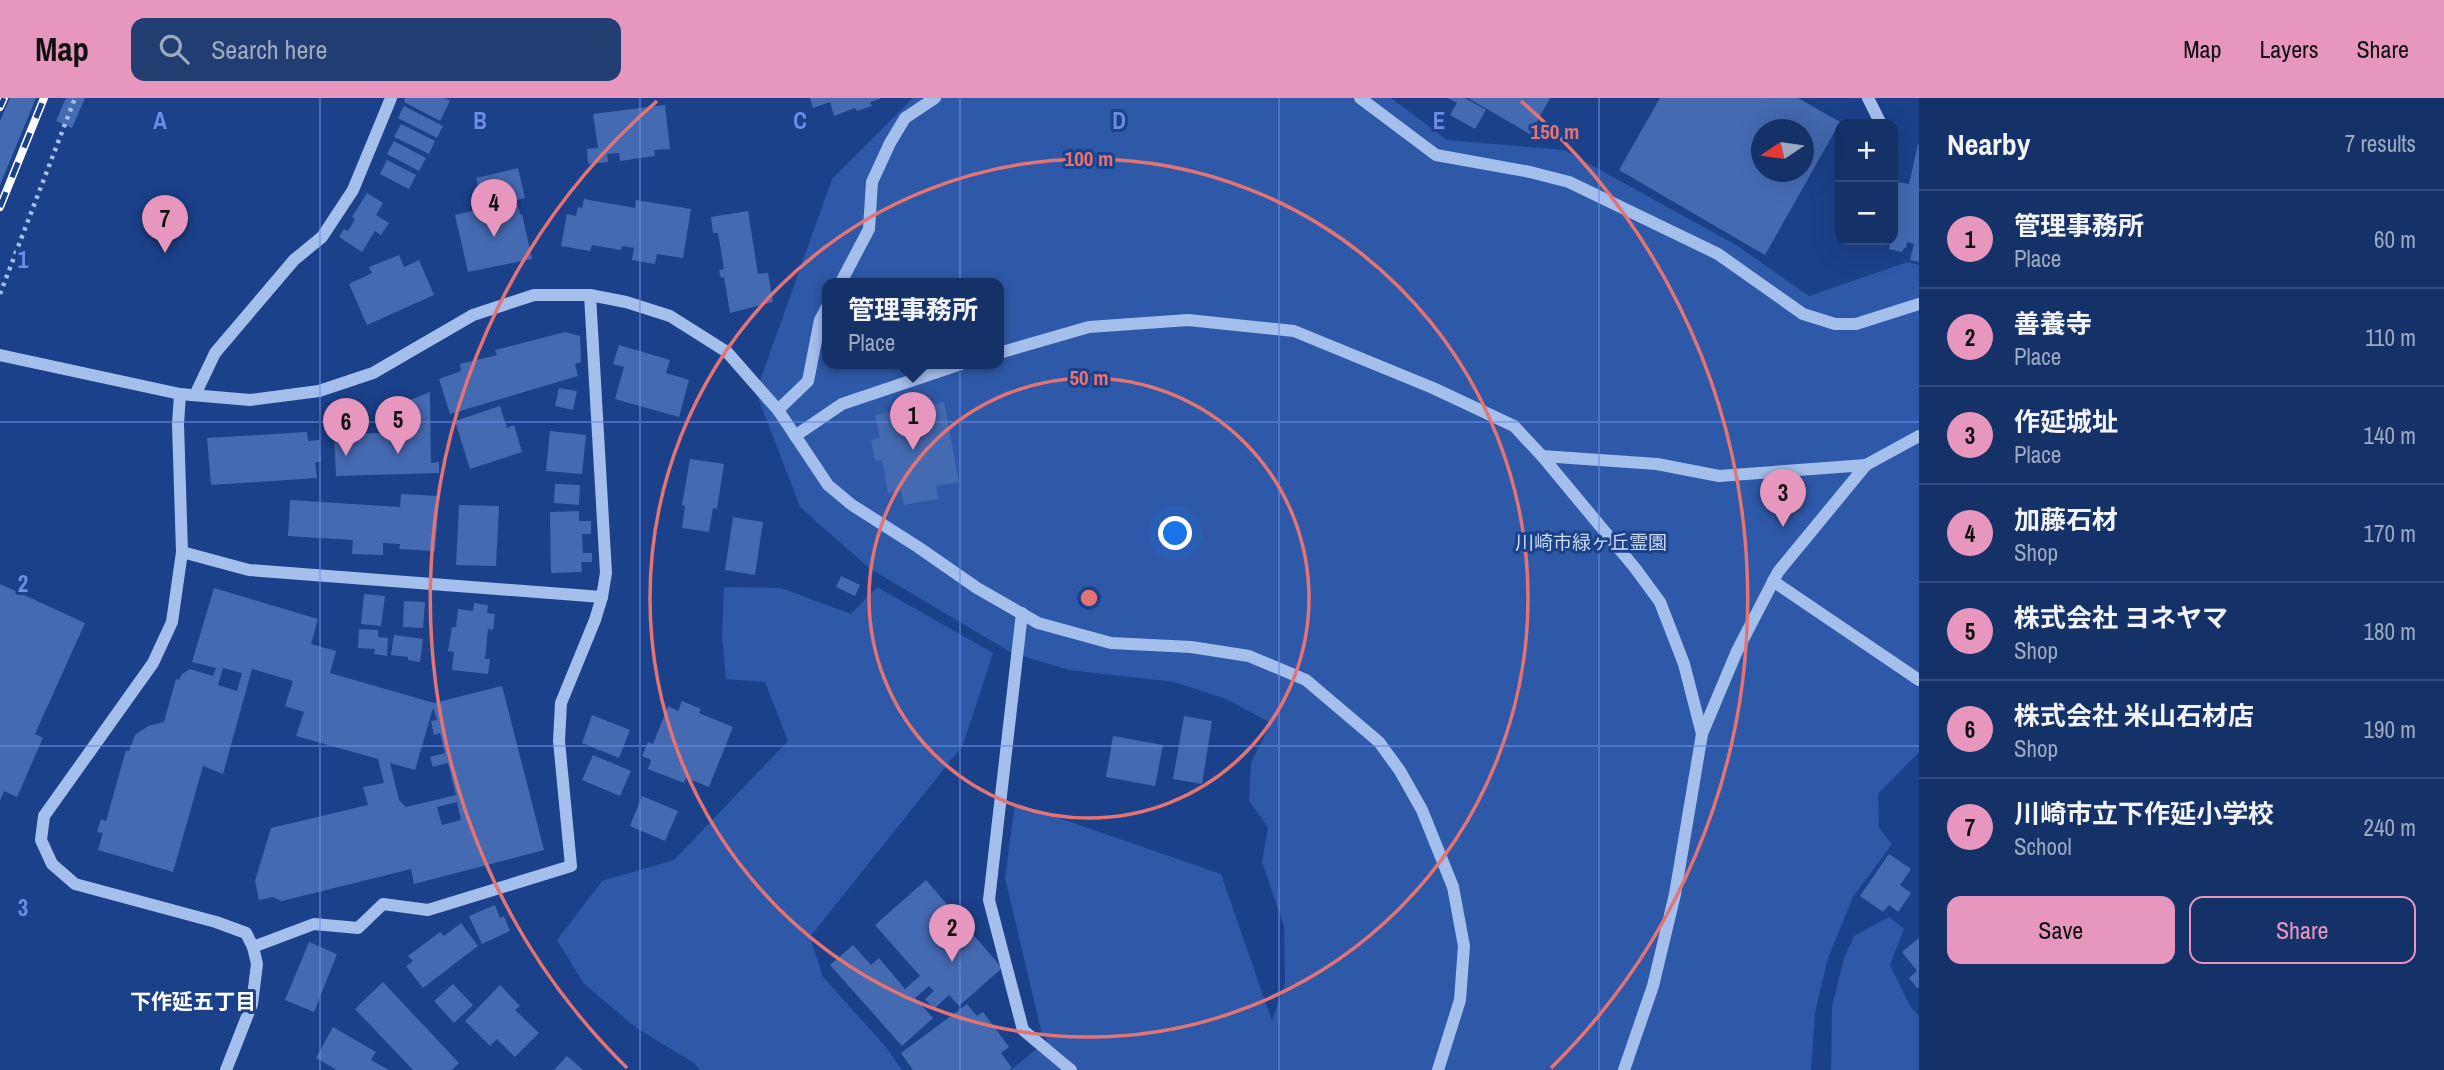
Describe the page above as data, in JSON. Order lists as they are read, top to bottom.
{
  "districts": ["下作延五丁目"],
  "parks": ["川崎市緑ヶ丘霊園"],
  "north": "left",
  "page": {
    "header": "Map",
    "search": "Search here",
    "nav": ["Map", "Layers", "Share"],
    "heading": ["Nearby", "7 results"],
    "map_buttons": ["+", "−"],
    "pins": [
      "4",
      "7",
      "1",
      "5",
      "6",
      "3",
      "2"
    ],
    "list": [
      {
        "mark": "1",
        "name": "管理事務所",
        "note": "Place",
        "value": "60 m"
      },
      {
        "mark": "2",
        "name": "善養寺",
        "note": "Place",
        "value": "110 m"
      },
      {
        "mark": "3",
        "name": "作延城址",
        "note": "Place",
        "value": "140 m"
      },
      {
        "mark": "4",
        "name": "加藤石材",
        "note": "Shop",
        "value": "170 m"
      },
      {
        "mark": "5",
        "name": "株式会社 ヨネヤマ",
        "note": "Shop",
        "value": "180 m"
      },
      {
        "mark": "6",
        "name": "株式会社 米山石材店",
        "note": "Shop",
        "value": "190 m"
      },
      {
        "mark": "7",
        "name": "川崎市立下作延小学校",
        "note": "School",
        "value": "240 m"
      }
    ],
    "popup": ["管理事務所", "Place"],
    "buttons": ["Save", "Share"]
  },
  "grid": {
    "columns": [
      "A",
      "B",
      "C",
      "D",
      "E"
    ],
    "rows": ["1", "2", "3"]
  },
  "rings": ["150 m", "100 m", "50 m"]
}
